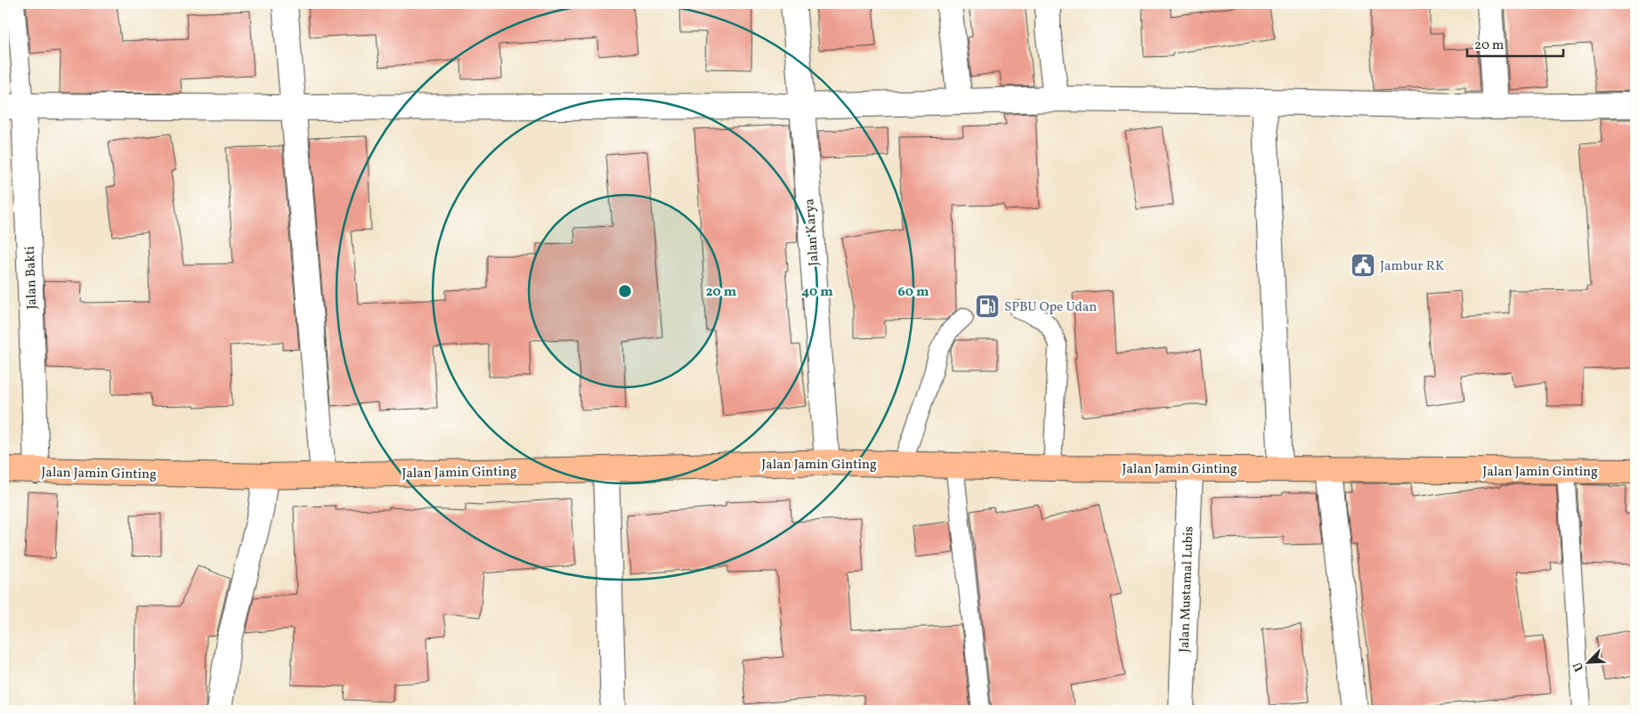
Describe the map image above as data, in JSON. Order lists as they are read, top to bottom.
{
  "streets": {
    "highway": ["Jalan Jamin Ginting"],
    "street": ["Jalan Karya", "Jalan Bakti", "Jalan Mustamal Lubis"]
  },
  "crossings": [
    ["Jalan Karya", "Jalan Jamin Ginting"],
    ["Jalan Bakti", "Jalan Jamin Ginting"],
    ["Jalan Jamin Ginting", "Jalan Mustamal Lubis"]
  ],
  "places": {
    "public building": ["Jambur RK"],
    "fuel station": ["SPBU Ope Udan"]
  },
  "scale_bar": "20 m",
  "north": "bottom left",
  "rings": ["20 m", "40 m", "60 m"]
}
